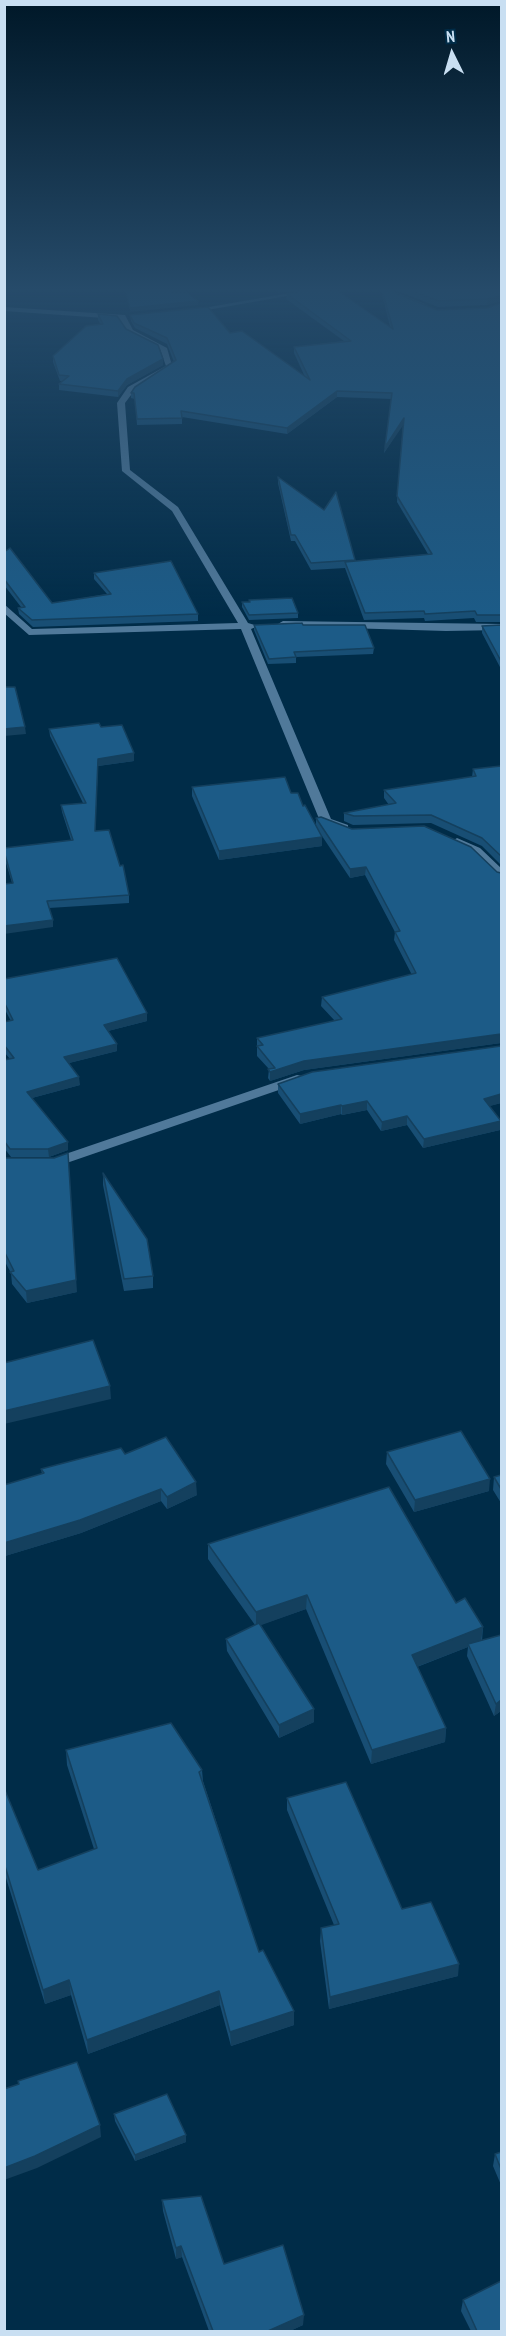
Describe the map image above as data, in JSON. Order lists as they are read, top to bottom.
{
  "north": "top"
}
